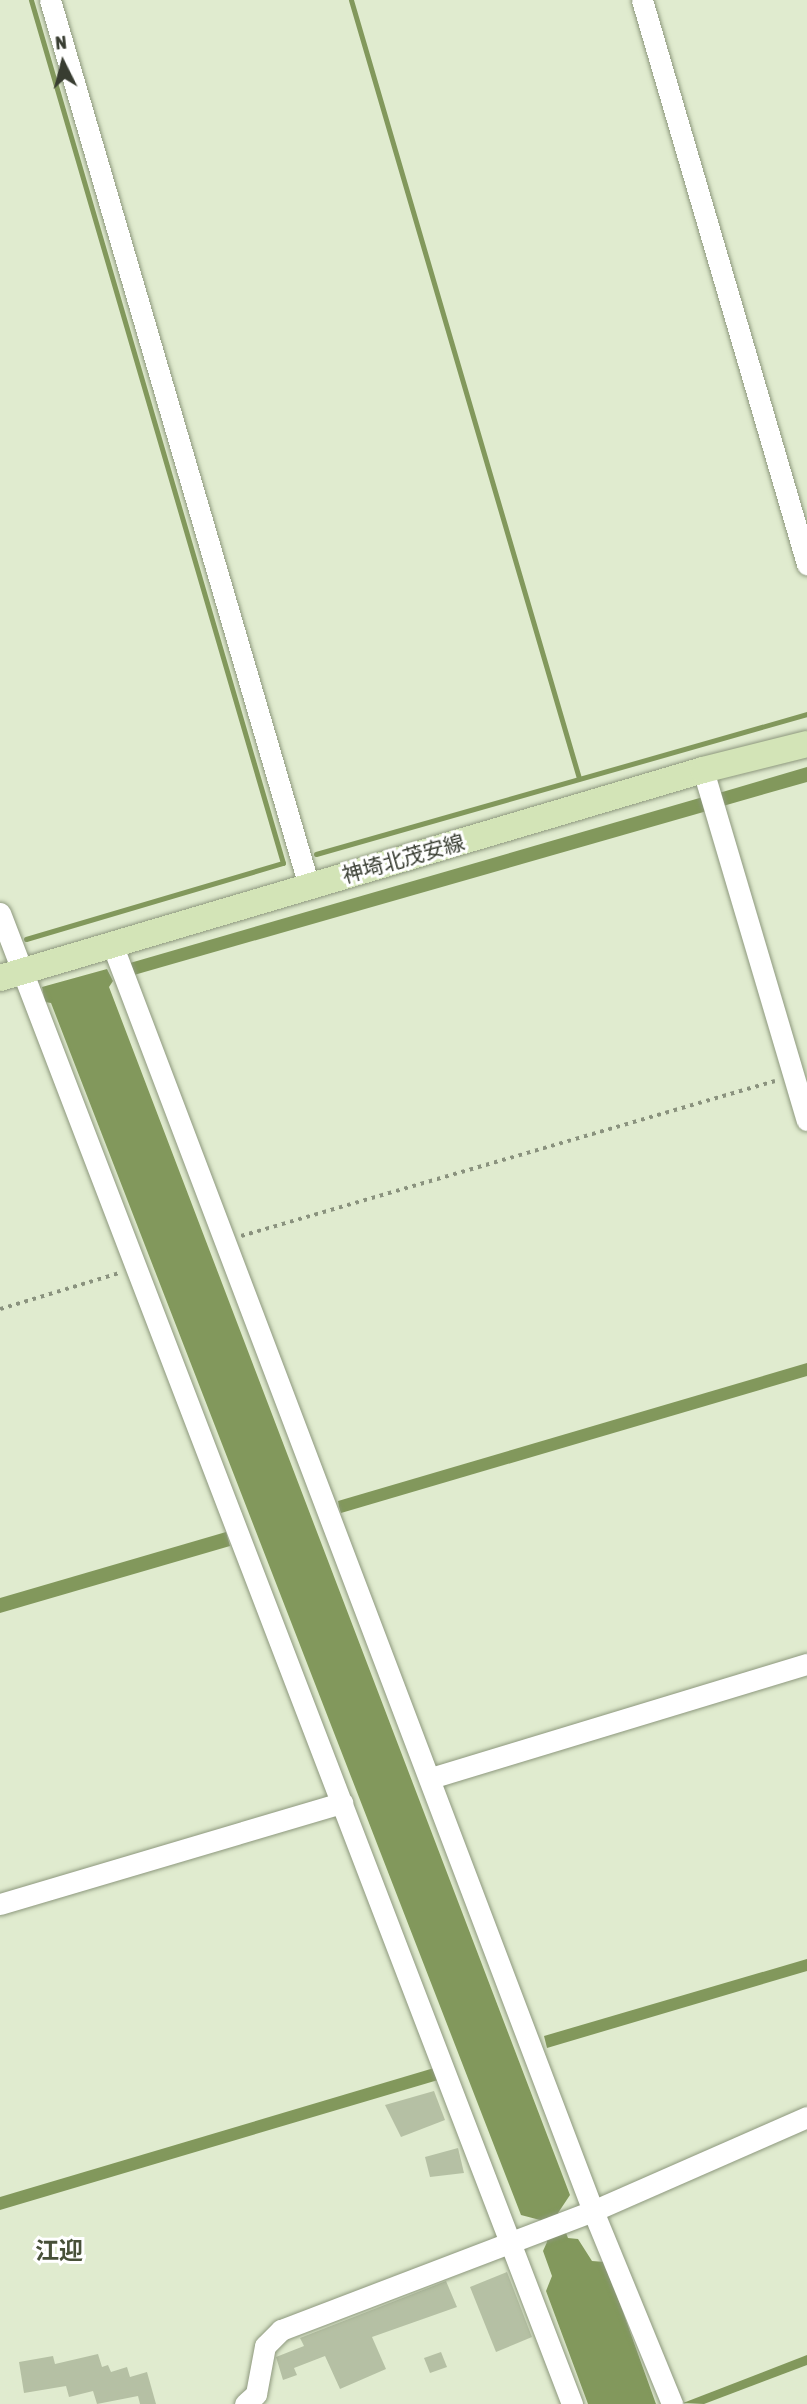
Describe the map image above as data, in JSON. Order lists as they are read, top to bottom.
{
  "streets": {
    "main road": ["神埼北茂安線"]
  },
  "districts": ["江迎"],
  "north": "top"
}
